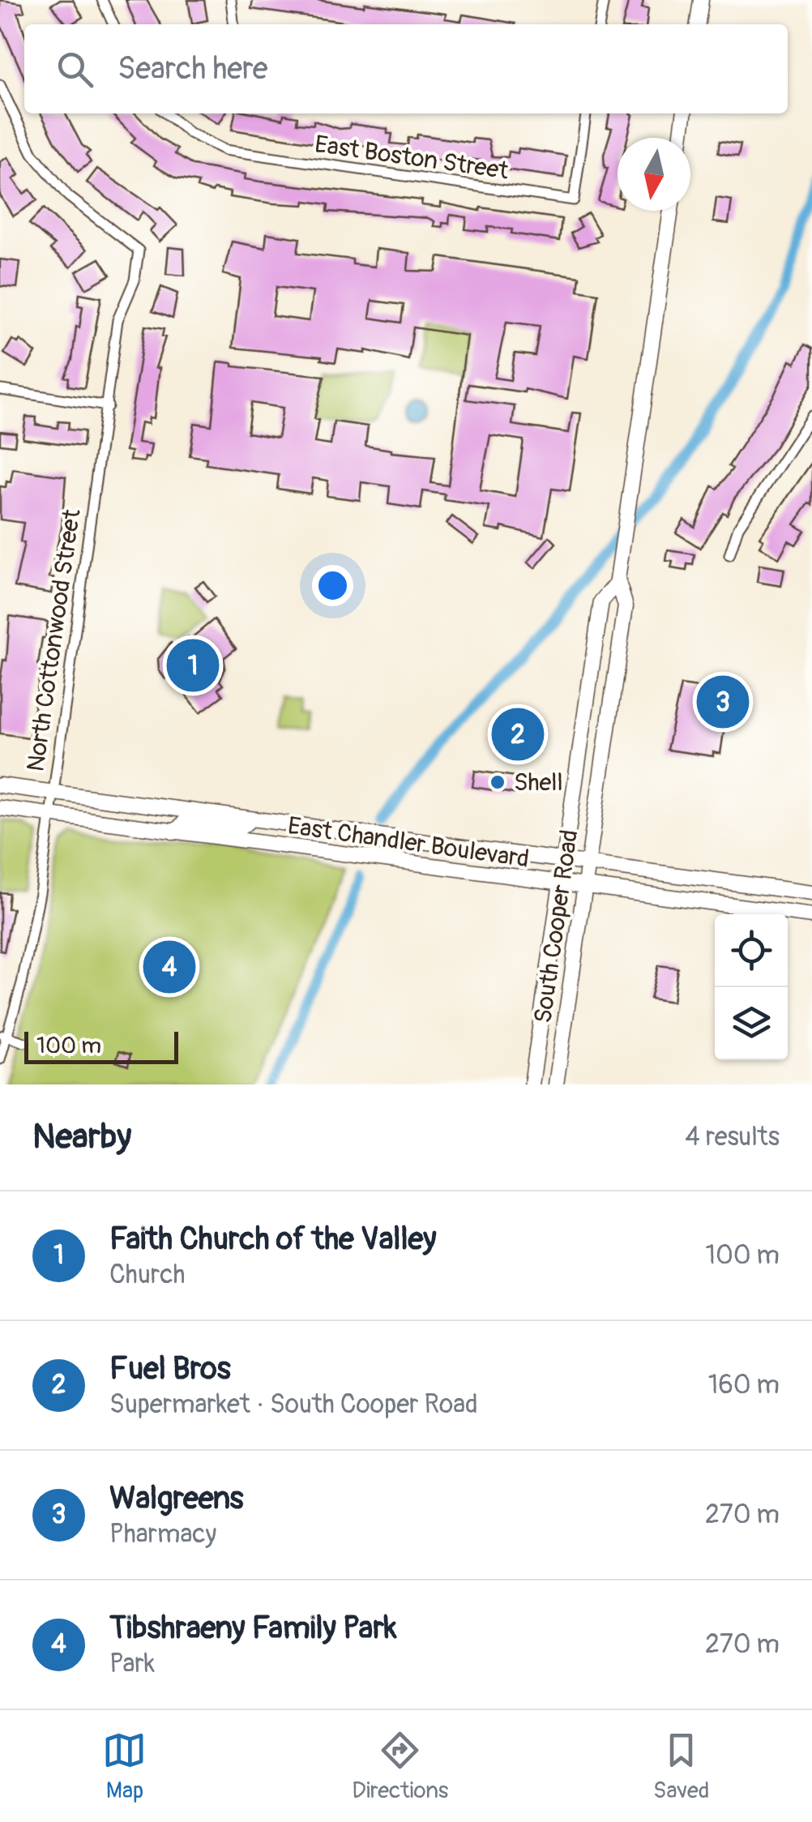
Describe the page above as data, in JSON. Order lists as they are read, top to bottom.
{
  "streets": {
    "main road": ["East Chandler Boulevard", "South Cooper Road"],
    "street": ["East Boston Street", "North Cottonwood Street"]
  },
  "crossings": [
    ["North Cottonwood Street", "East Chandler Boulevard"],
    ["East Chandler Boulevard", "South Cooper Road"]
  ],
  "places": ["Shell"],
  "scale_bar": "100 m",
  "north": "bottom",
  "page": {
    "search": "Search here",
    "pins": [
      "1",
      "3",
      "2",
      "4"
    ],
    "scale": "100 m",
    "heading": ["Nearby", "4 results"],
    "list": [
      {
        "mark": "1",
        "name": "Faith Church of the Valley",
        "note": "Church",
        "value": "100 m"
      },
      {
        "mark": "2",
        "name": "Fuel Bros",
        "note": "Supermarket · South Cooper Road",
        "value": "160 m"
      },
      {
        "mark": "3",
        "name": "Walgreens",
        "note": "Pharmacy",
        "value": "270 m"
      },
      {
        "mark": "4",
        "name": "Tibshraeny Family Park",
        "note": "Park",
        "value": "270 m"
      }
    ],
    "nav": ["Map", "Directions", "Saved"]
  }
}
